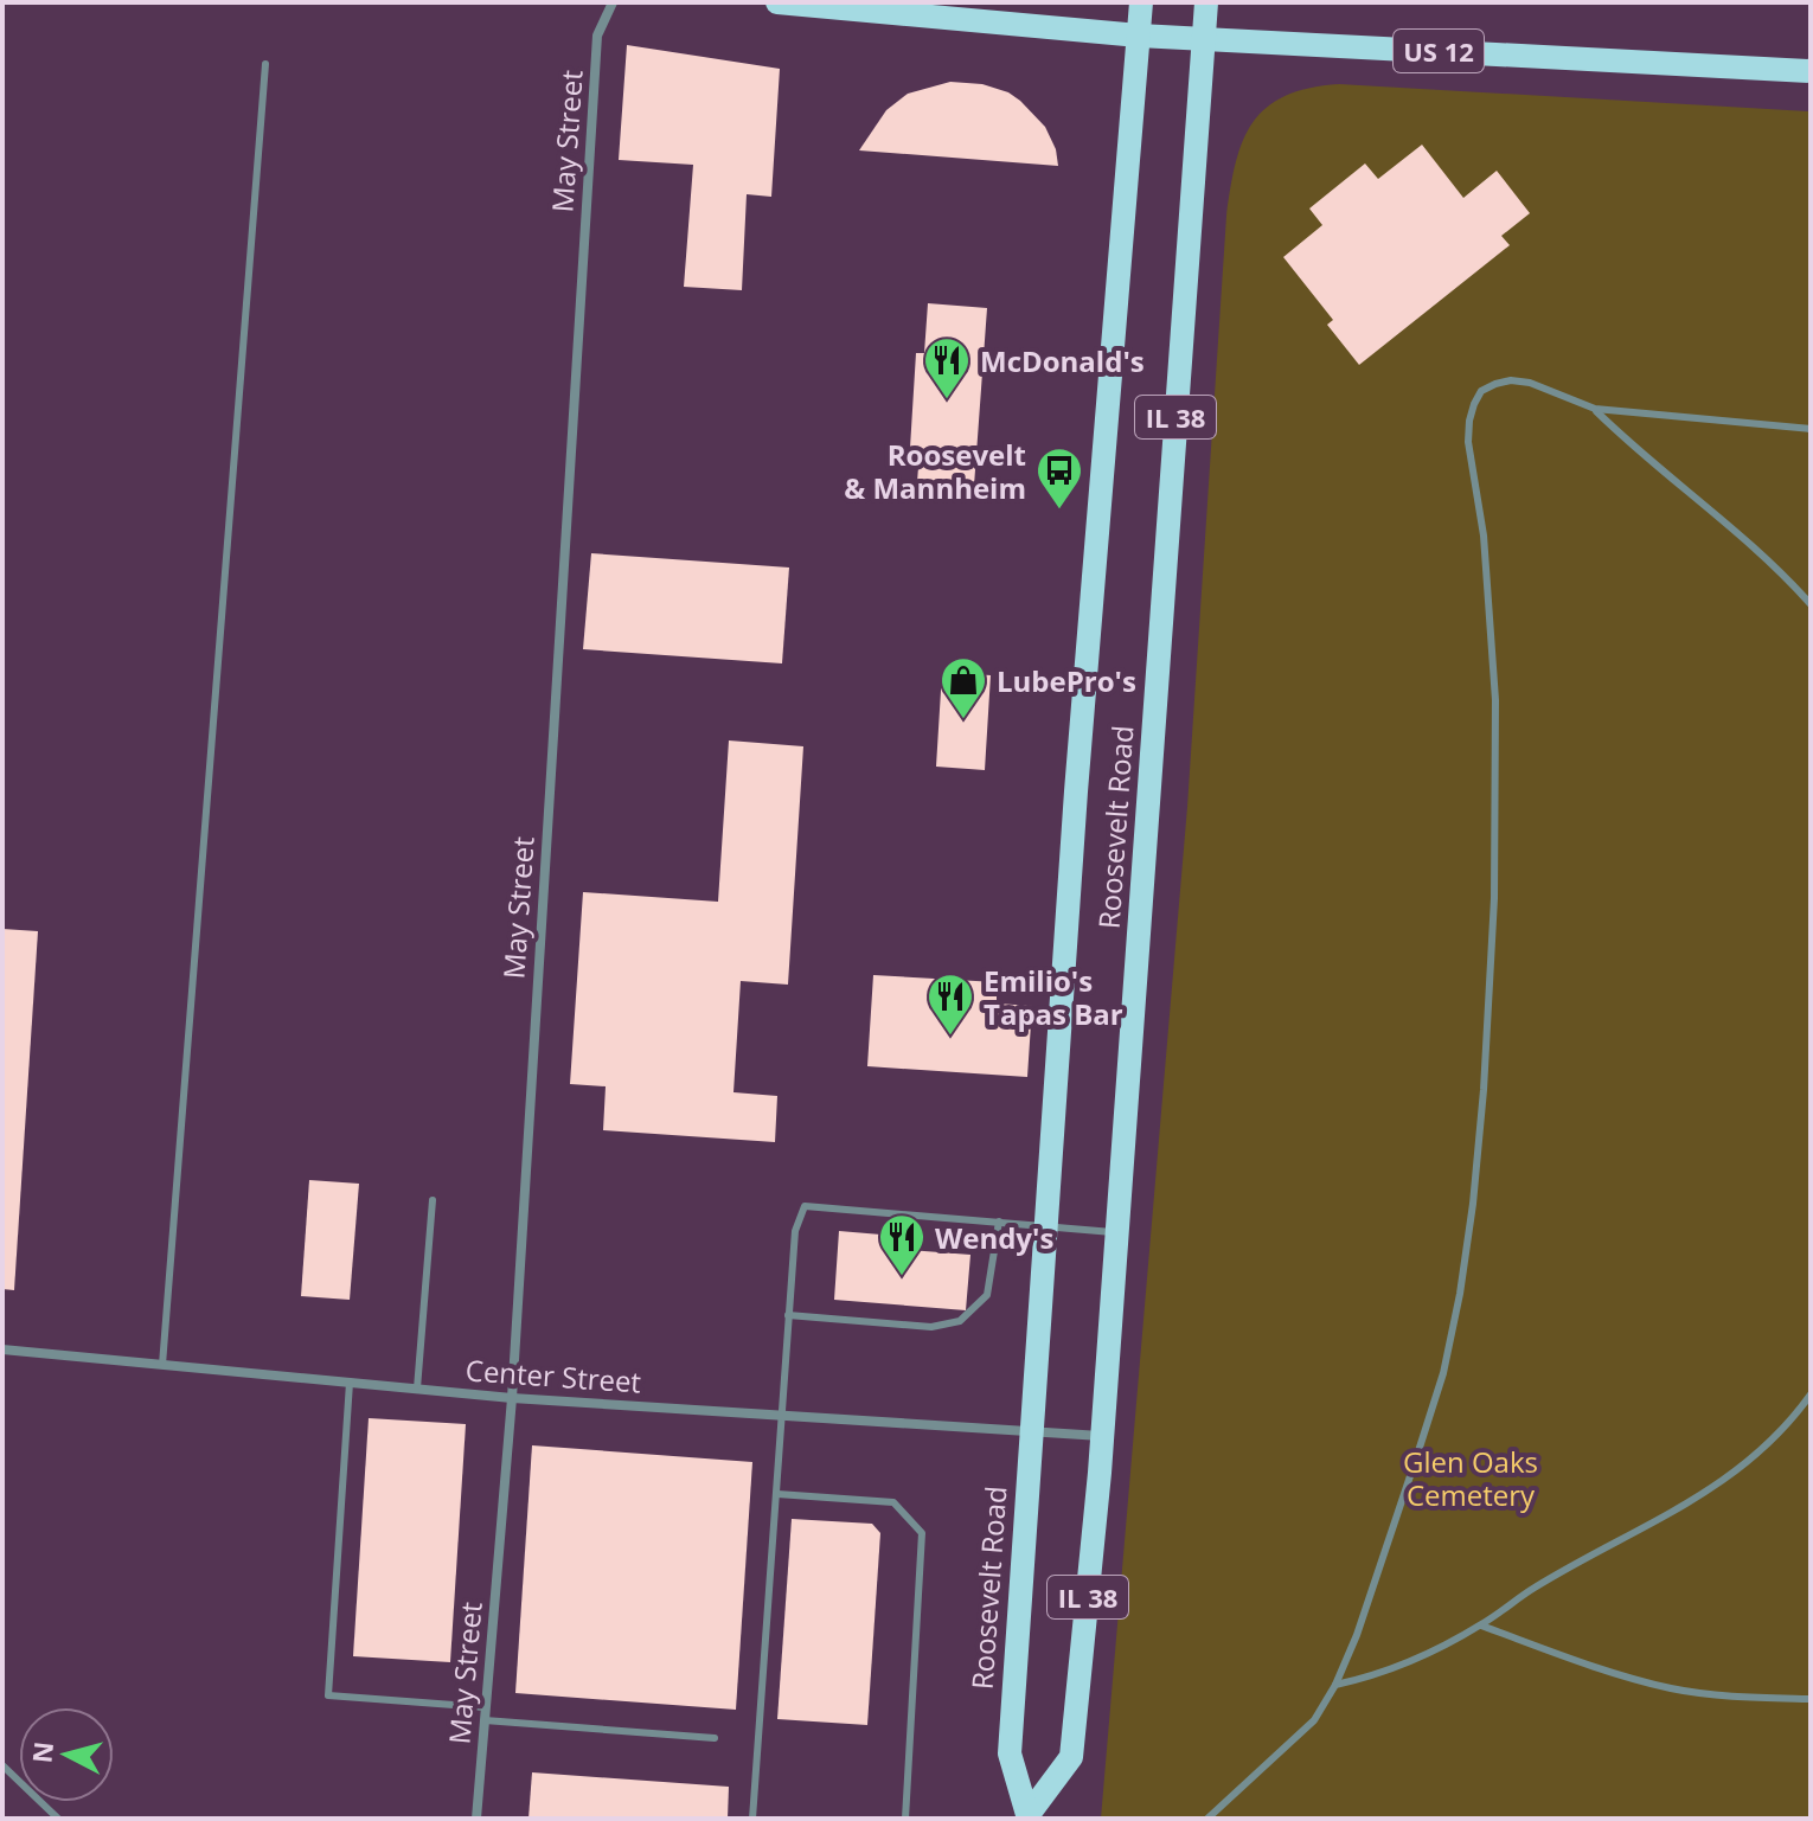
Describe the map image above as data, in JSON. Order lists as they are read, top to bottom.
{
  "streets": {
    "main road": ["US 12", "IL 38", "Roosevelt Road"],
    "street": ["May Street", "Center Street"]
  },
  "crossings": [
    ["US 12", "Roosevelt Road"],
    ["May Street", "Center Street"],
    ["Roosevelt Road", "Center Street"]
  ],
  "parks": ["Glen Oaks Cemetery"],
  "places": {
    "restaurant": ["McDonald's", "Emilio's Tapas Bar", "Wendy's"],
    "bus stop": ["Roosevelt & Mannheim"],
    "shop": ["LubePro's"]
  },
  "north": "left"
}
